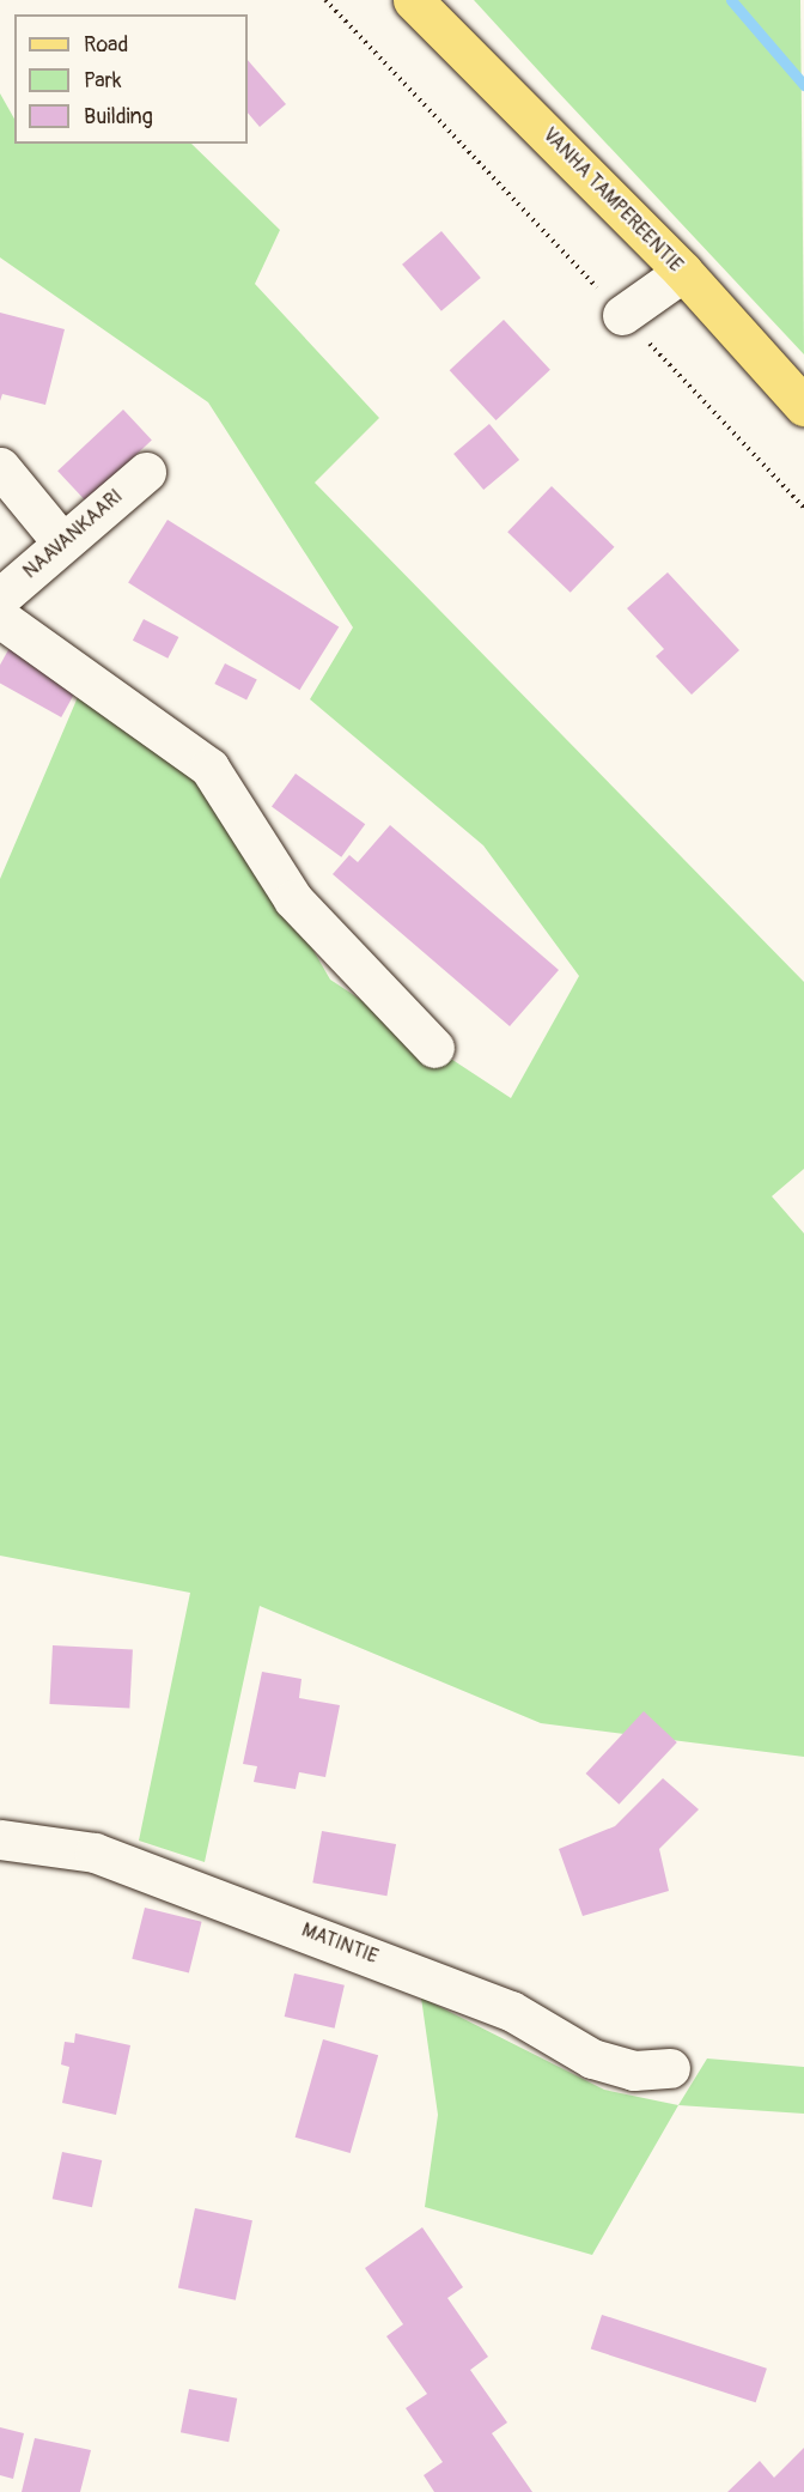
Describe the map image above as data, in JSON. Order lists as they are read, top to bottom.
{
  "streets": {
    "main road": ["VANHA TAMPEREENTIE"],
    "street": ["NAAVANKAARI", "MATINTIE"]
  },
  "legend": ["Road", "Park", "Building"]
}
